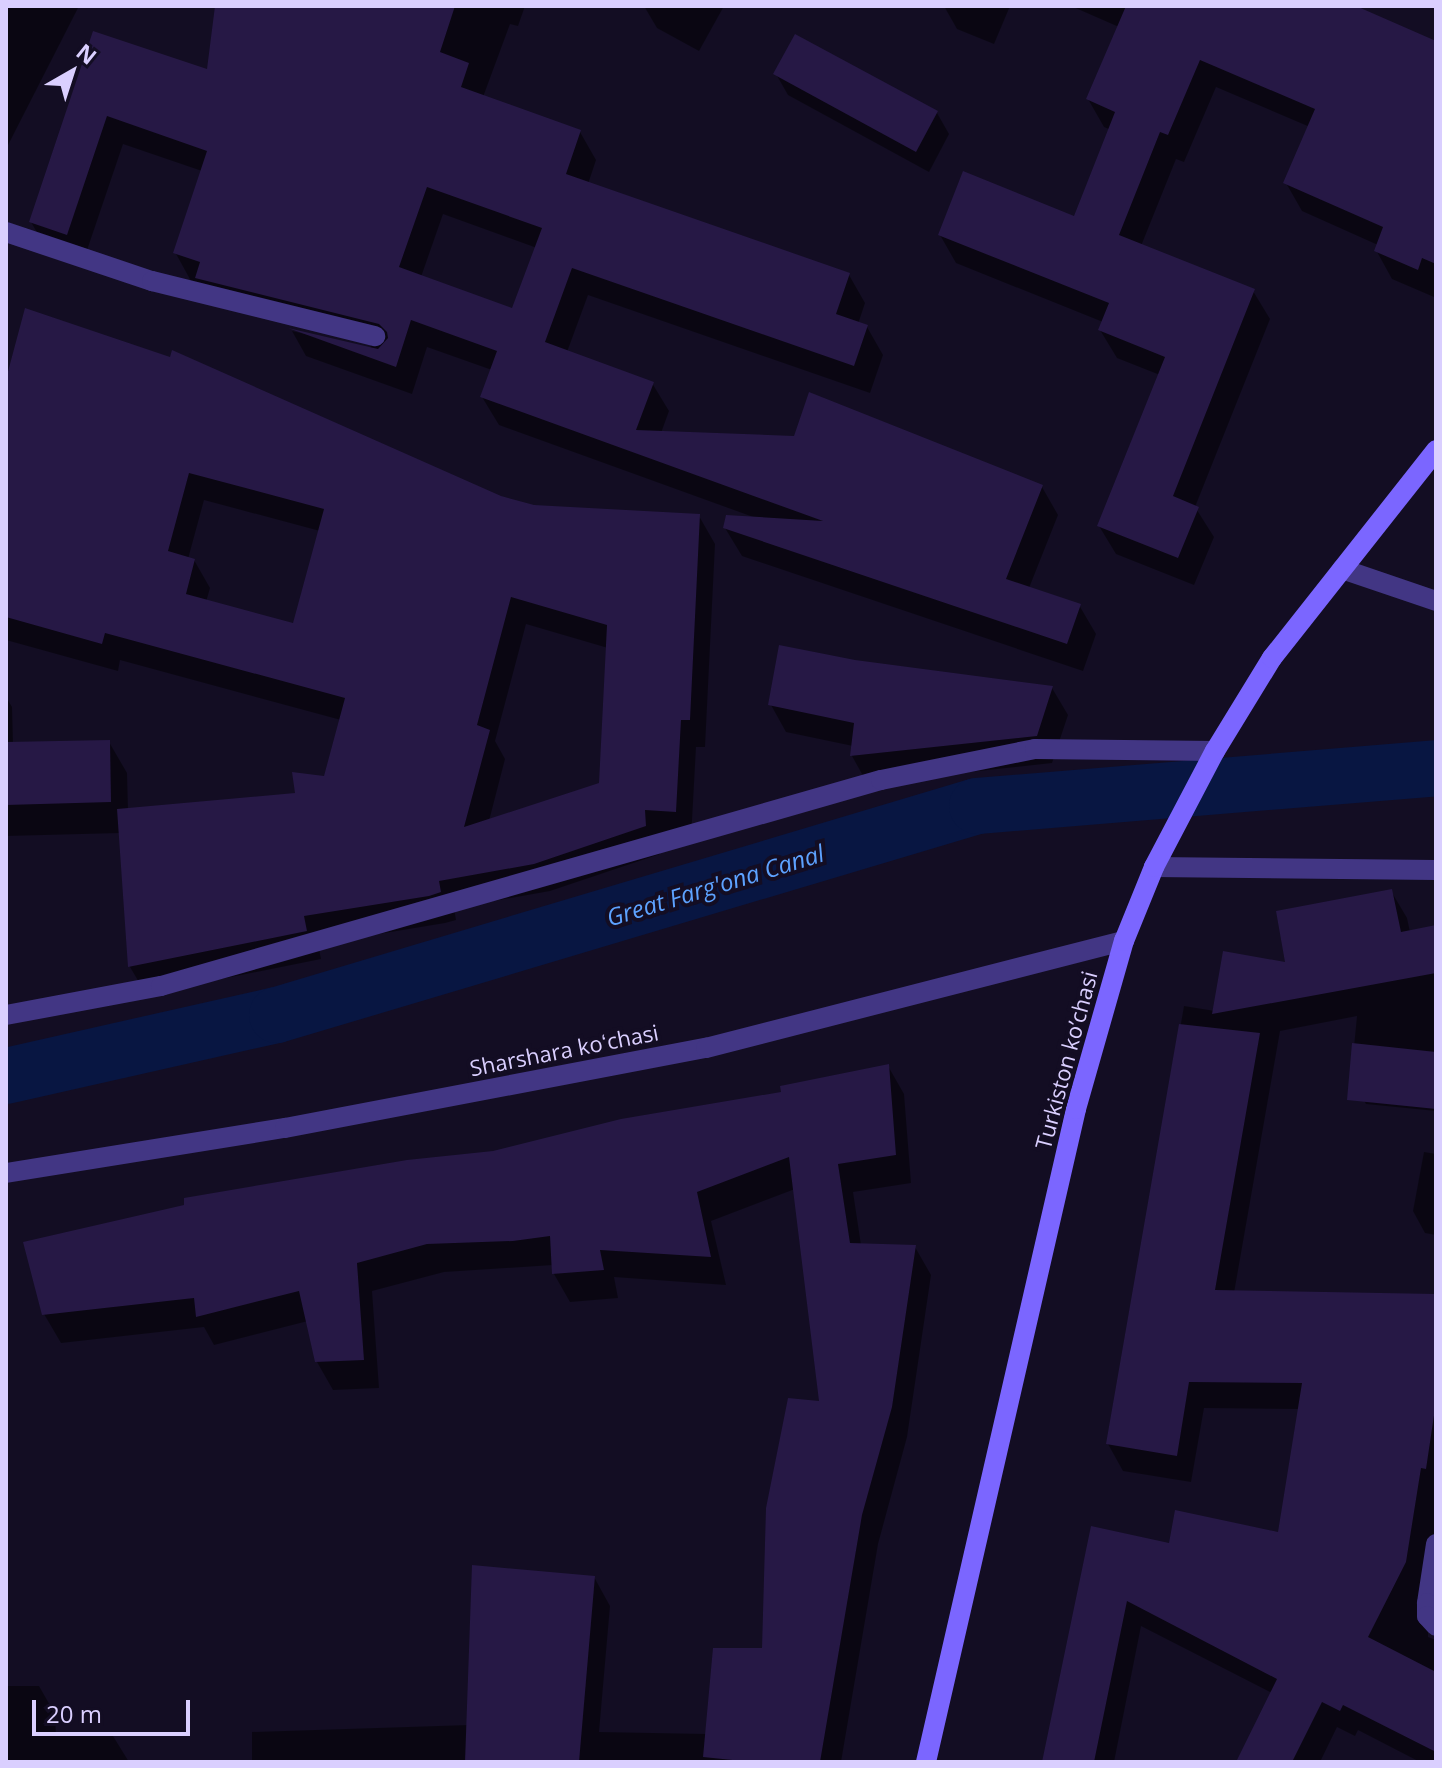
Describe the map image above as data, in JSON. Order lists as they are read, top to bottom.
{
  "streets": {
    "main road": ["Turkiston ko’chasi"],
    "street": ["Sharshara koʻchasi"]
  },
  "crossings": [
    ["Sharshara koʻchasi", "Turkiston ko’chasi"]
  ],
  "water": ["Great Farg'ona Canal"],
  "scale_bar": "20 m",
  "north": "top right"
}
